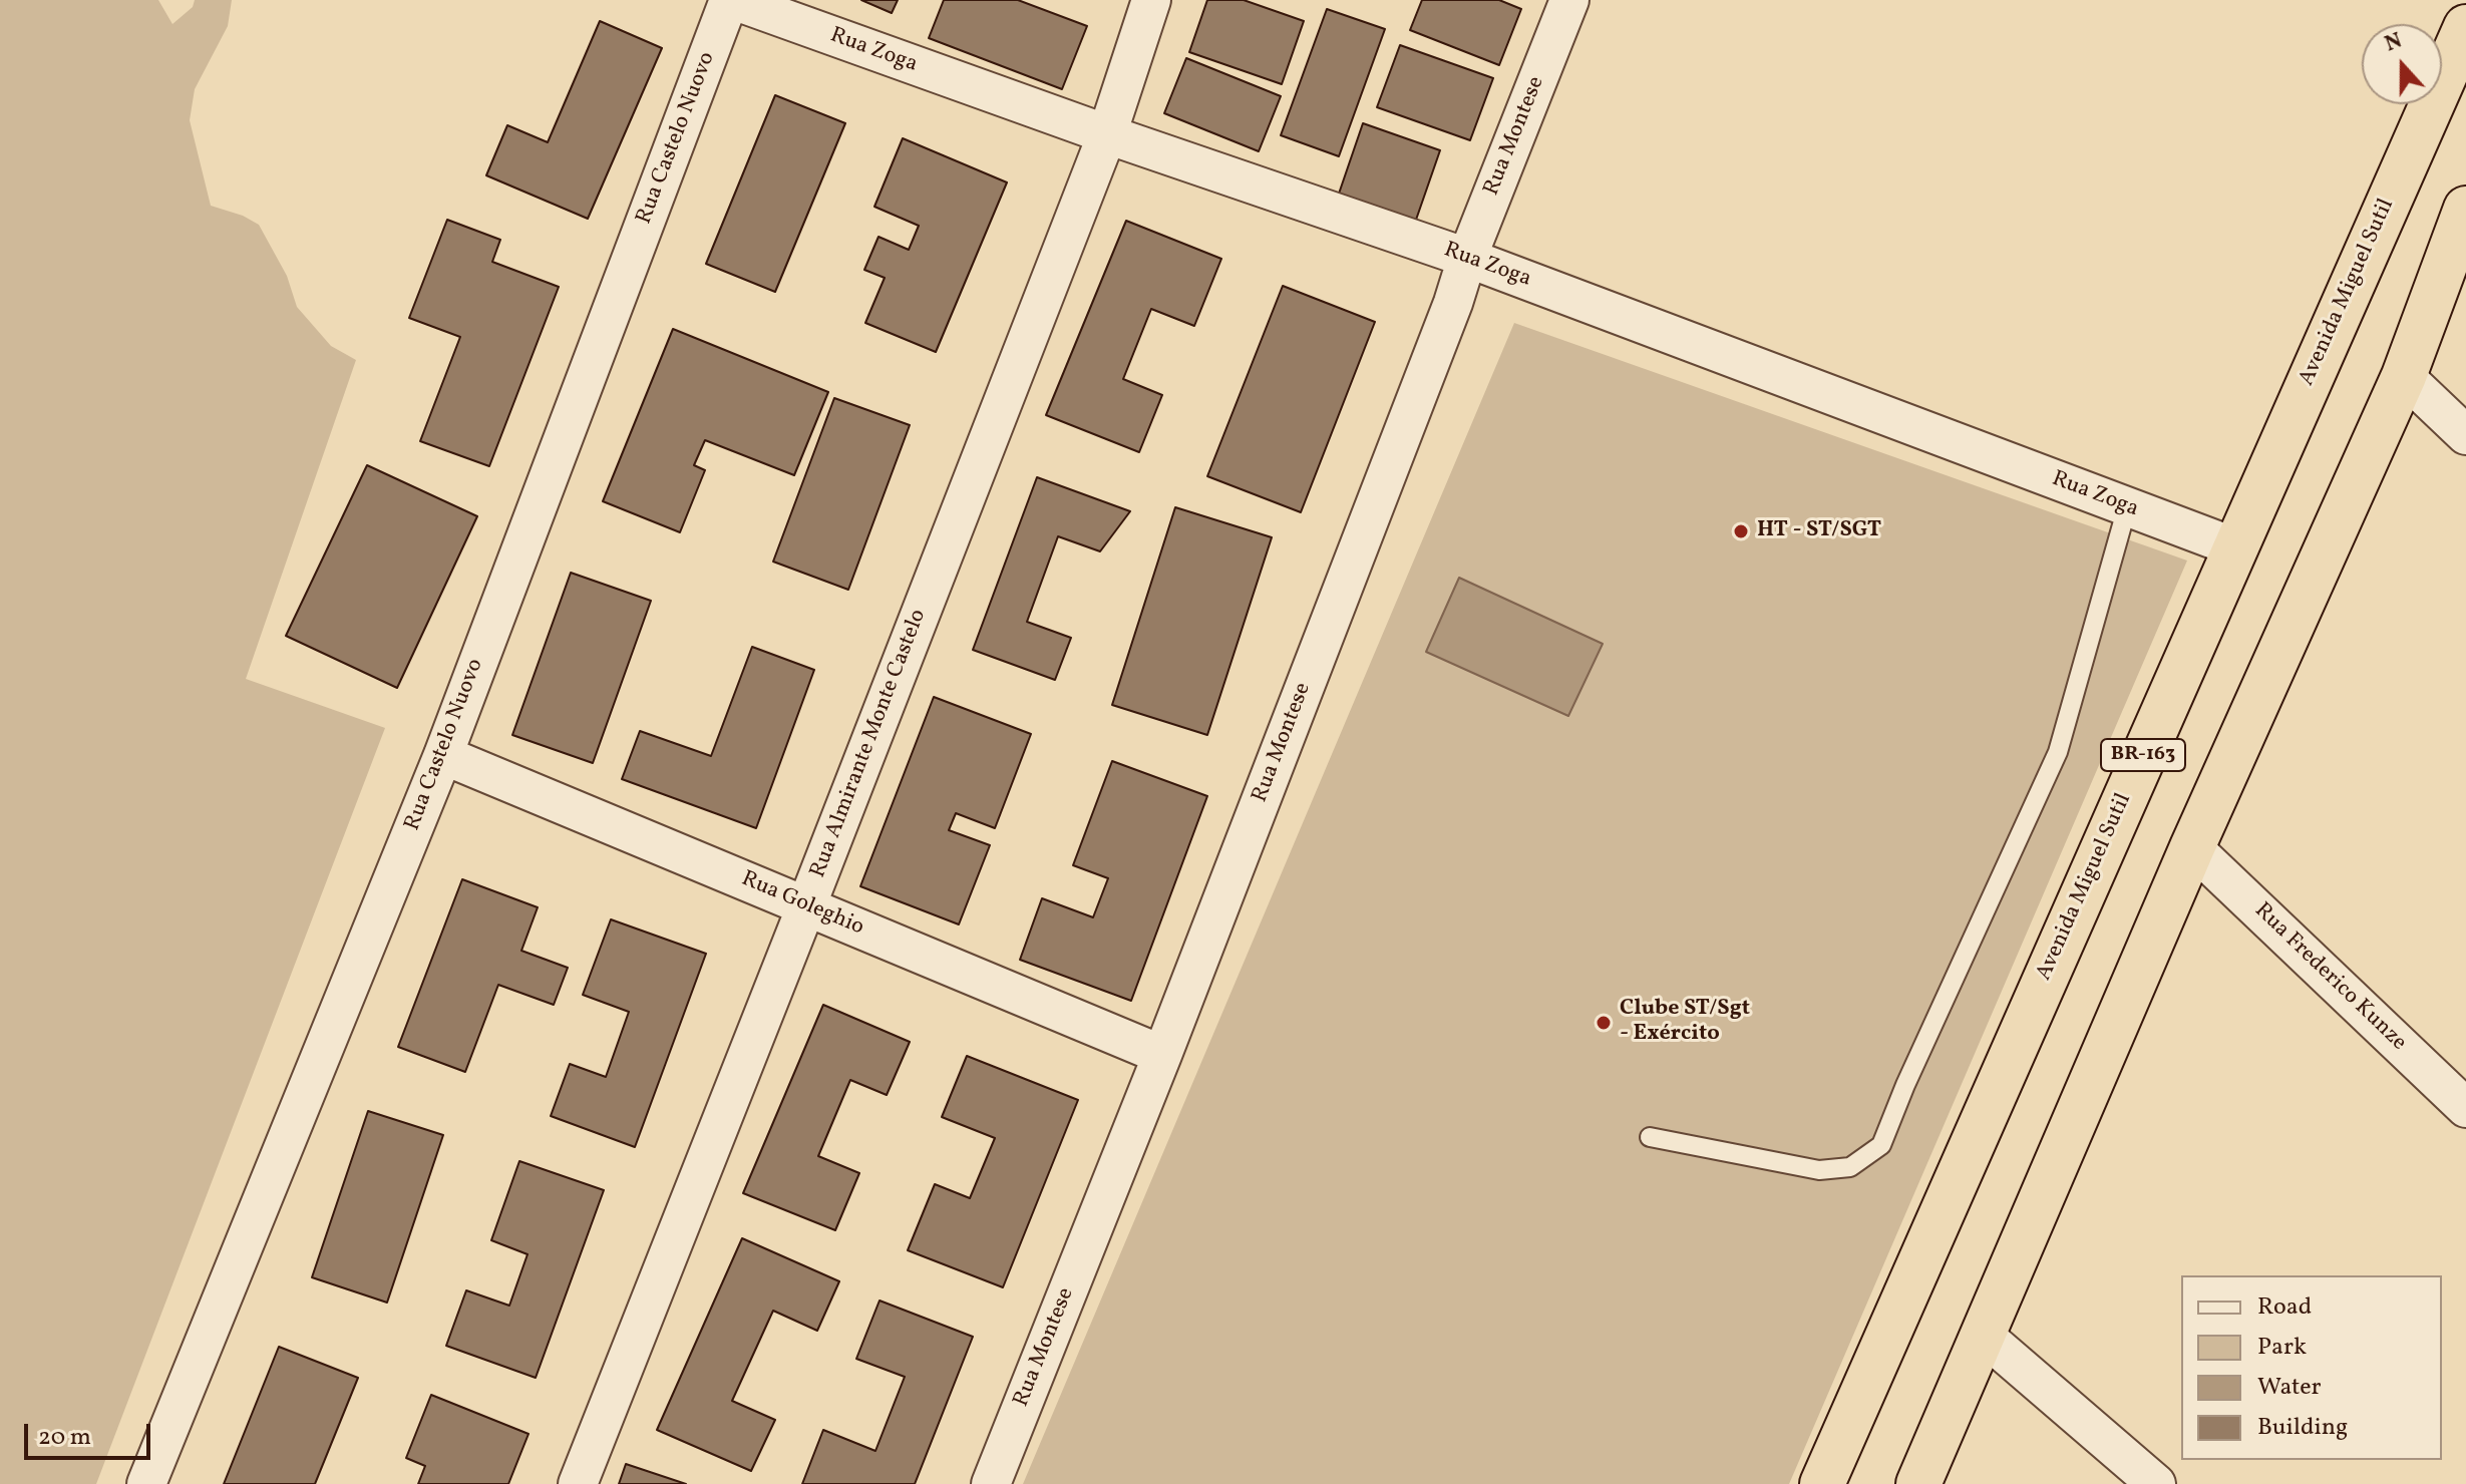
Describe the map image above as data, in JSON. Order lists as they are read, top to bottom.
{
  "streets": {
    "highway": ["Avenida Miguel Sutil", "BR-163"],
    "street": [
      "Rua Zoga",
      "Rua Montese",
      "Rua Castelo Nuovo",
      "Rua Almirante Monte Castelo",
      "Rua Goleghio",
      "Rua Frederico Kunze"
    ]
  },
  "crossings": [
    ["Rua Zoga", "Rua Montese"],
    ["Rua Zoga", "Rua Castelo Nuovo"],
    ["Rua Zoga", "Avenida Miguel Sutil"],
    ["Rua Zoga", "Rua Almirante Monte Castelo"],
    ["Rua Montese", "Rua Goleghio"],
    ["Rua Castelo Nuovo", "Rua Goleghio"],
    ["Rua Almirante Monte Castelo", "Rua Goleghio"]
  ],
  "places": ["HT - ST/SGT", "Clube ST/Sgt - Exército"],
  "legend": [
    "Road",
    "Park",
    "Water",
    "Building"
  ],
  "scale_bar": "20 m",
  "north": "top"
}
